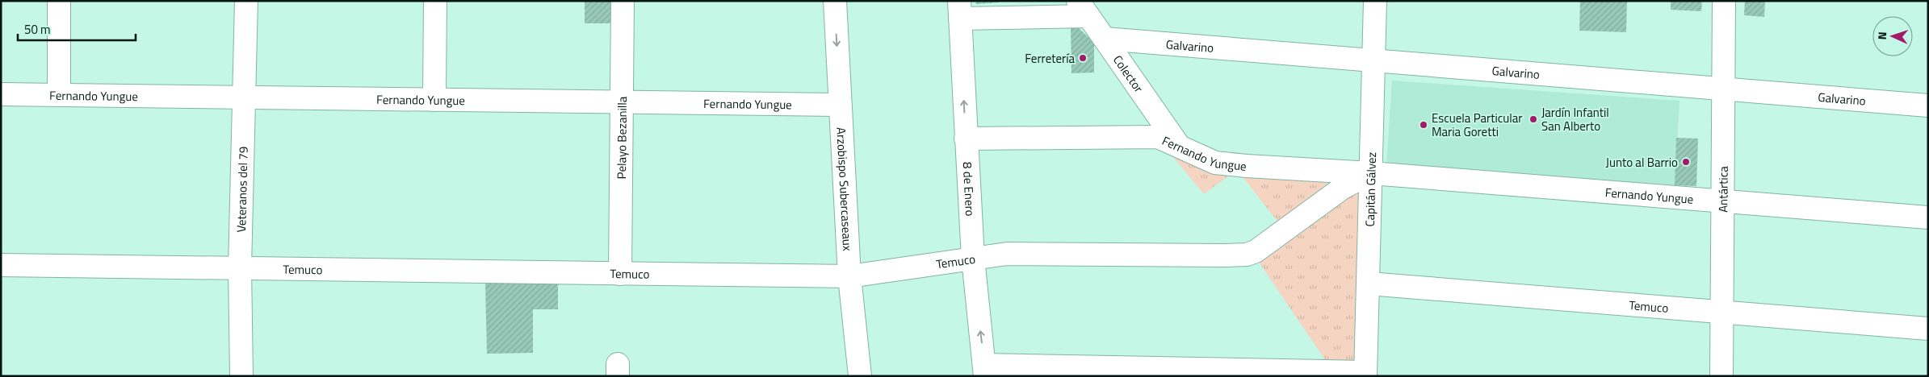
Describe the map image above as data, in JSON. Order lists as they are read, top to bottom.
{
  "streets": {
    "street": [
      "Galvarino",
      "Colector",
      "Fernando Yungue",
      "Pelayo Bezanilla",
      "Veteranos del 79",
      "Arzobispo Subercaseaux",
      "8 de Enero",
      "Capitán Gálvez",
      "Antártica",
      "Temuco"
    ]
  },
  "crossings": [
    ["Galvarino", "Colector"],
    ["Galvarino", "Capitán Gálvez"],
    ["Galvarino", "Antártica"],
    ["Colector", "Fernando Yungue"],
    ["Fernando Yungue", "Pelayo Bezanilla"],
    ["Fernando Yungue", "Veteranos del 79"],
    ["Fernando Yungue", "Arzobispo Subercaseaux"],
    ["Fernando Yungue", "8 de Enero"],
    ["Fernando Yungue", "Capitán Gálvez"],
    ["Fernando Yungue", "Antártica"],
    ["Fernando Yungue", "Temuco"],
    ["Pelayo Bezanilla", "Temuco"],
    ["Veteranos del 79", "Temuco"],
    ["Arzobispo Subercaseaux", "Temuco"],
    ["8 de Enero", "Temuco"],
    ["Capitán Gálvez", "Temuco"],
    ["Antártica", "Temuco"]
  ],
  "one_way": ["8 de Enero"],
  "places": [
    "Ferretería",
    "Jardín Infantil San Alberto",
    "Escuela Particular Maria Goretti",
    "Junto al Barrio"
  ],
  "scale_bar": "50 m",
  "north": "left"
}
